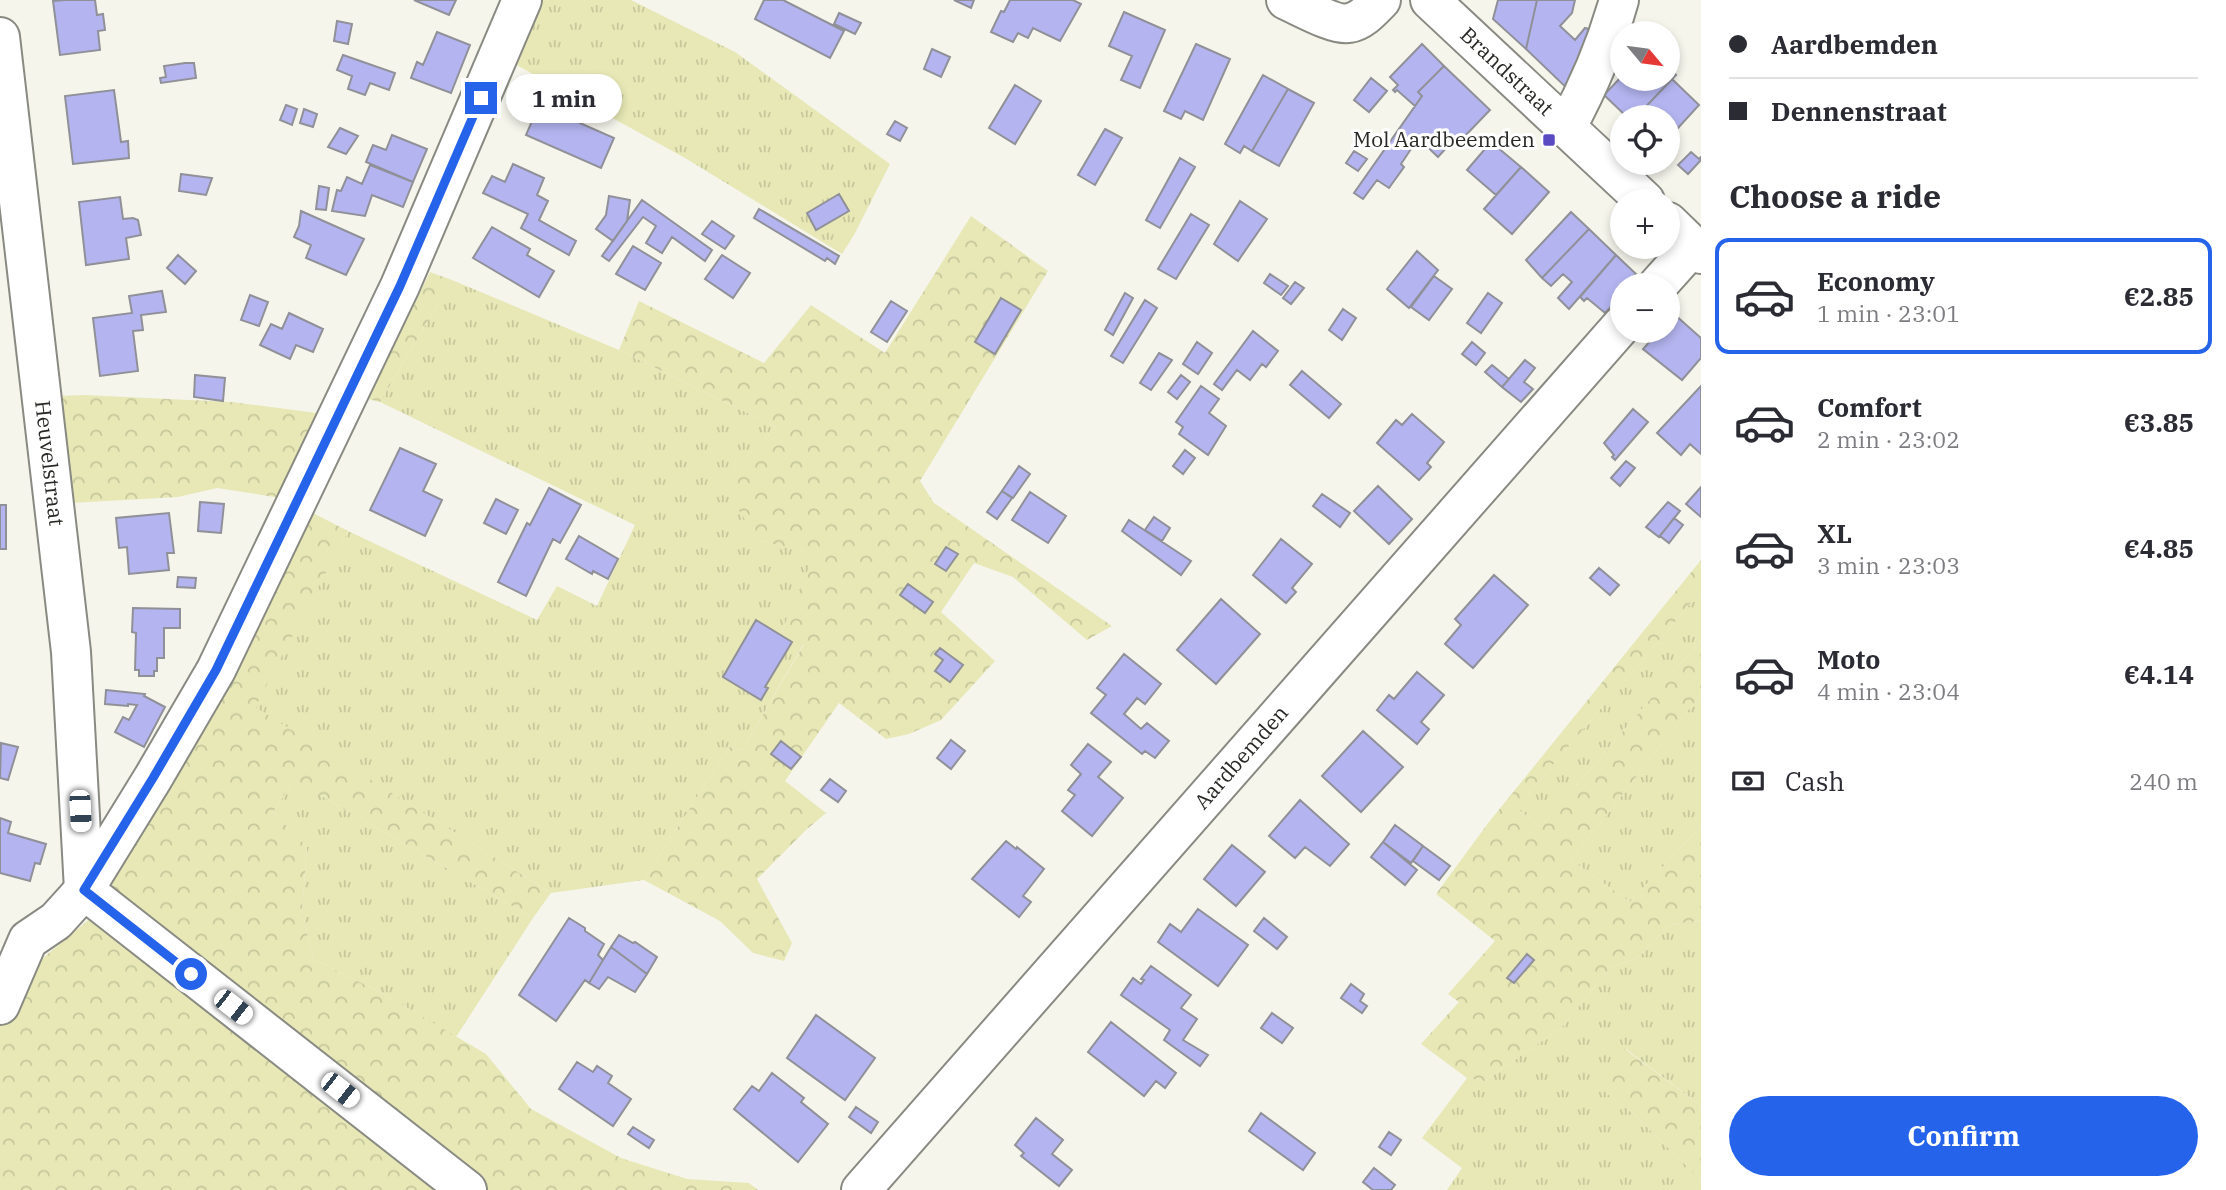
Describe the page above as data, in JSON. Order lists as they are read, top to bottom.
{
  "streets": {
    "street": ["Brandstraat", "Heuvelstraat", "Aardbemden"]
  },
  "places": {
    "transit": ["Mol Aardbeemden"]
  },
  "north": "bottom right",
  "page": {
    "banner": ["Aardbemden", "Dennenstraat"],
    "map_buttons": ["+", "−"],
    "bubble": "1 min",
    "heading": "Choose a ride",
    "list": [
      {
        "name": "Economy",
        "note": "1 min · 23:01",
        "value": "€2.85"
      },
      {
        "name": "Comfort",
        "note": "2 min · 23:02",
        "value": "€3.85"
      },
      {
        "name": "XL",
        "note": "3 min · 23:03",
        "value": "€4.85"
      },
      {
        "name": "Moto",
        "note": "4 min · 23:04",
        "value": "€4.14"
      }
    ],
    "pay": ["Cash", "240 m"],
    "buttons": "Confirm"
  }
}
